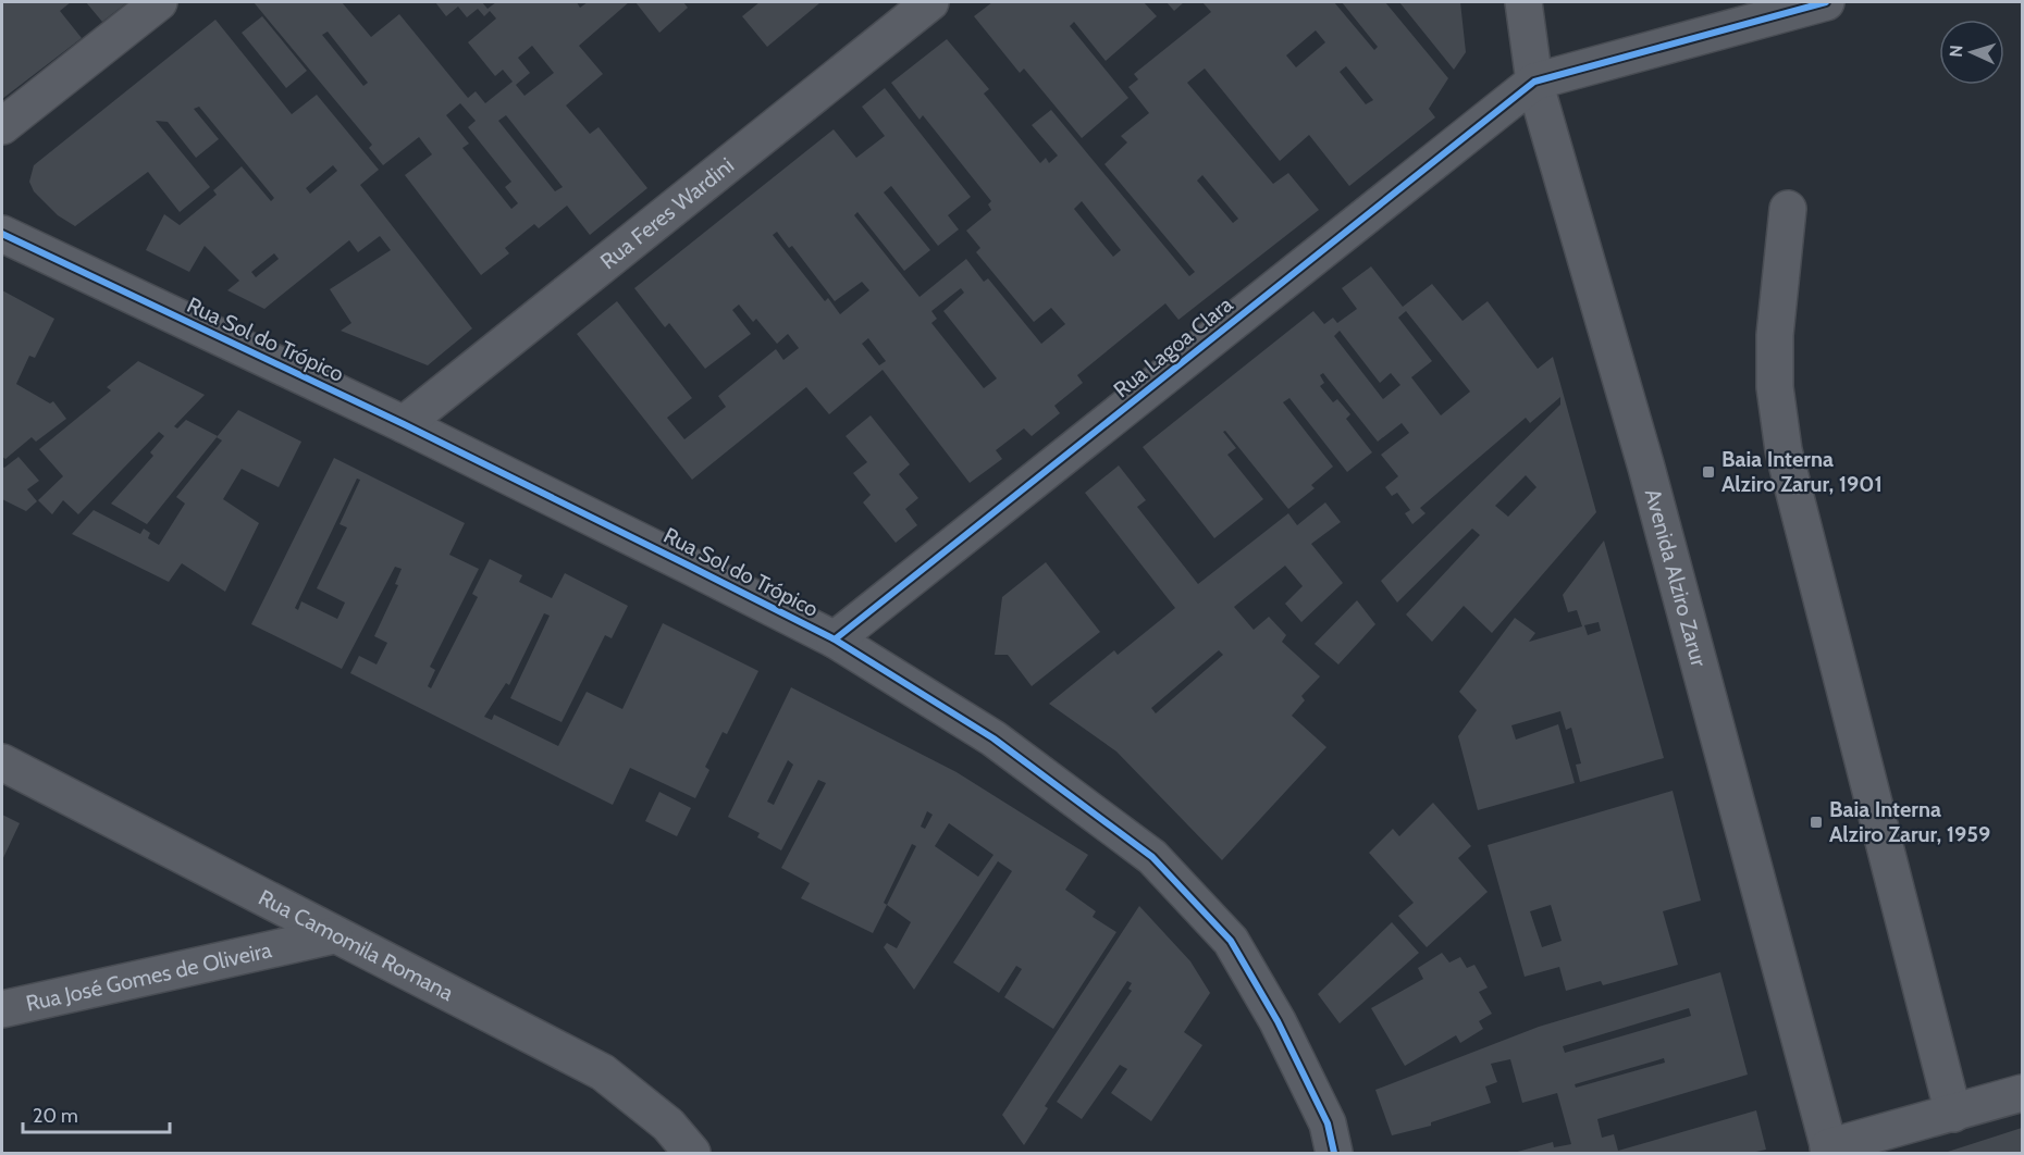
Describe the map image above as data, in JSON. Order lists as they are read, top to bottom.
{
  "streets": {
    "street": [
      "Rua Feres Wardini",
      "Rua Sol do Trópico",
      "Rua Lagoa Clara",
      "Avenida Alziro Zarur",
      "Rua Camomila Romana",
      "Rua José Gomes de Oliveira"
    ]
  },
  "crossings": [
    ["Rua Feres Wardini", "Rua Sol do Trópico"],
    ["Rua Sol do Trópico", "Rua Lagoa Clara"],
    ["Rua Lagoa Clara", "Avenida Alziro Zarur"],
    ["Rua Camomila Romana", "Rua José Gomes de Oliveira"]
  ],
  "places": {
    "transit": ["Baia Interna Alziro Zarur, 1901", "Baia Interna Alziro Zarur, 1959"]
  },
  "scale_bar": "20 m",
  "north": "left"
}
